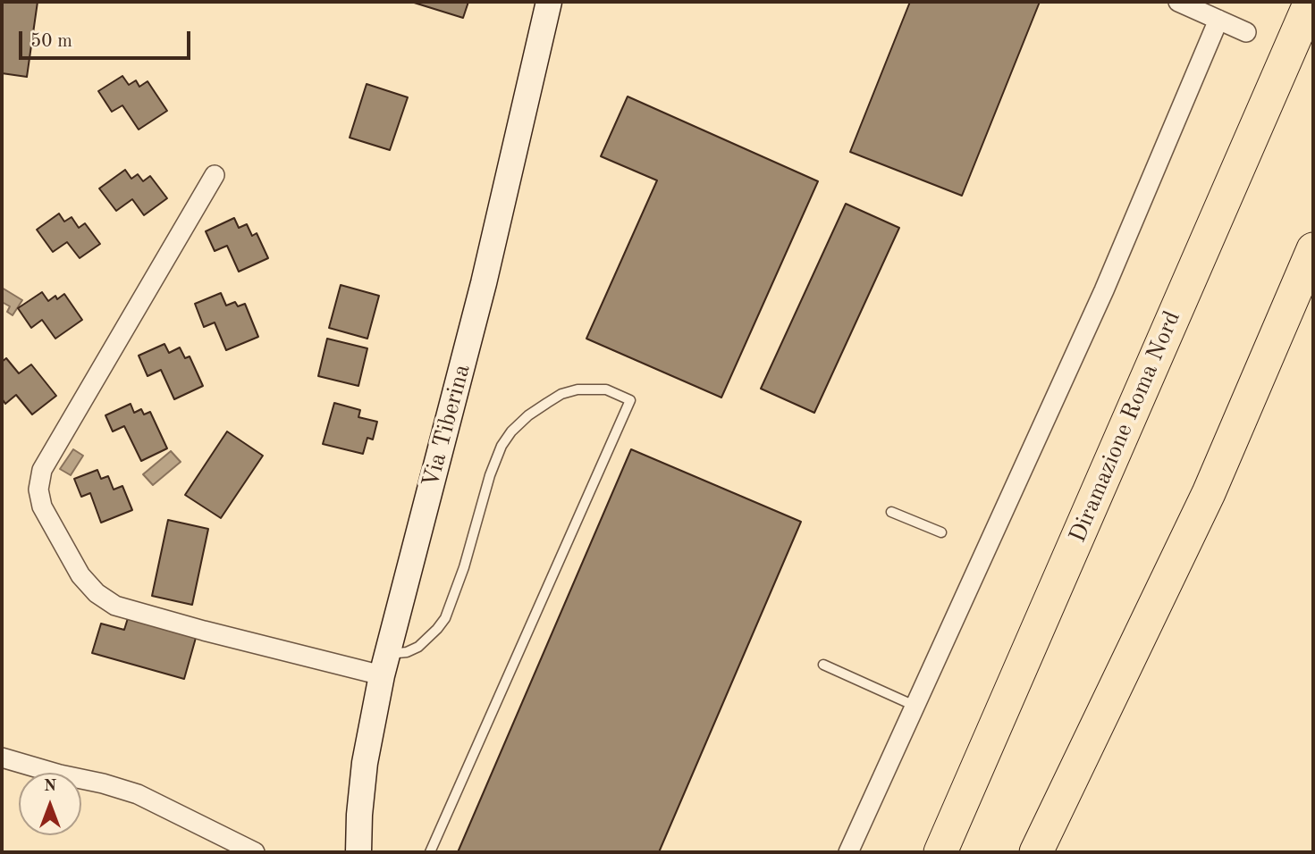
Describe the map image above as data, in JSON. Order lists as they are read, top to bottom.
{
  "streets": {
    "highway": ["Diramazione Roma Nord"],
    "main road": ["Via Tiberina"]
  },
  "scale_bar": "50 m",
  "north": "top"
}
